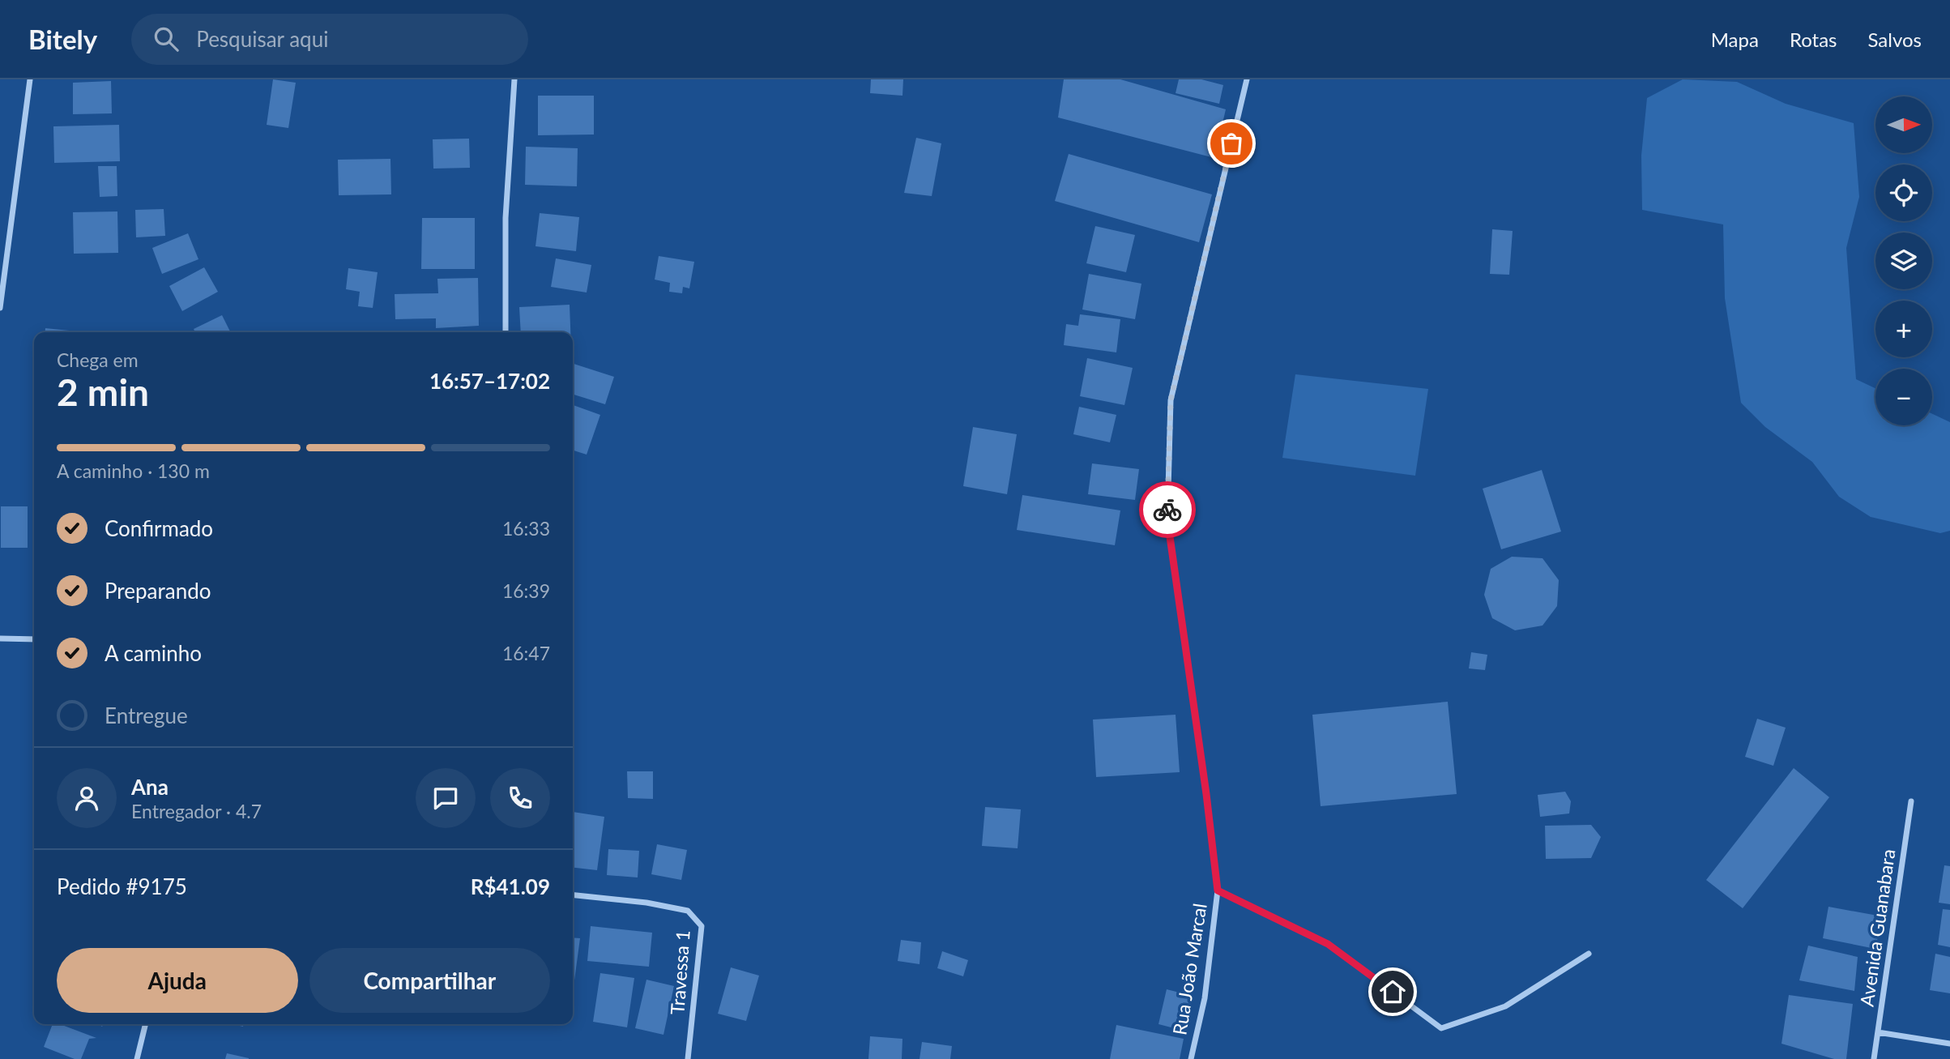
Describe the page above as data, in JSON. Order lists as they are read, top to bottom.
{
  "streets": {
    "street": ["Avenida Guanabara", "Rua João Marcal", "Travessa 1"]
  },
  "north": "right",
  "page": {
    "header": "Bitely",
    "search": "Pesquisar aqui",
    "nav": ["Mapa", "Rotas", "Salvos"],
    "map_buttons": ["+", "−"],
    "heading": ["2 min", "Chega em", "16:57–17:02"],
    "panel": [
      "Ana",
      "Entregador · 4.7",
      "Pedido #9175",
      "R$41.09"
    ],
    "bar": "A caminho · 130 m",
    "list": [
      ["Confirmado", "16:33"],
      ["Preparando", "16:39"],
      ["A caminho", "16:47"],
      "Entregue"
    ],
    "buttons": ["Ajuda", "Compartilhar"]
  }
}
